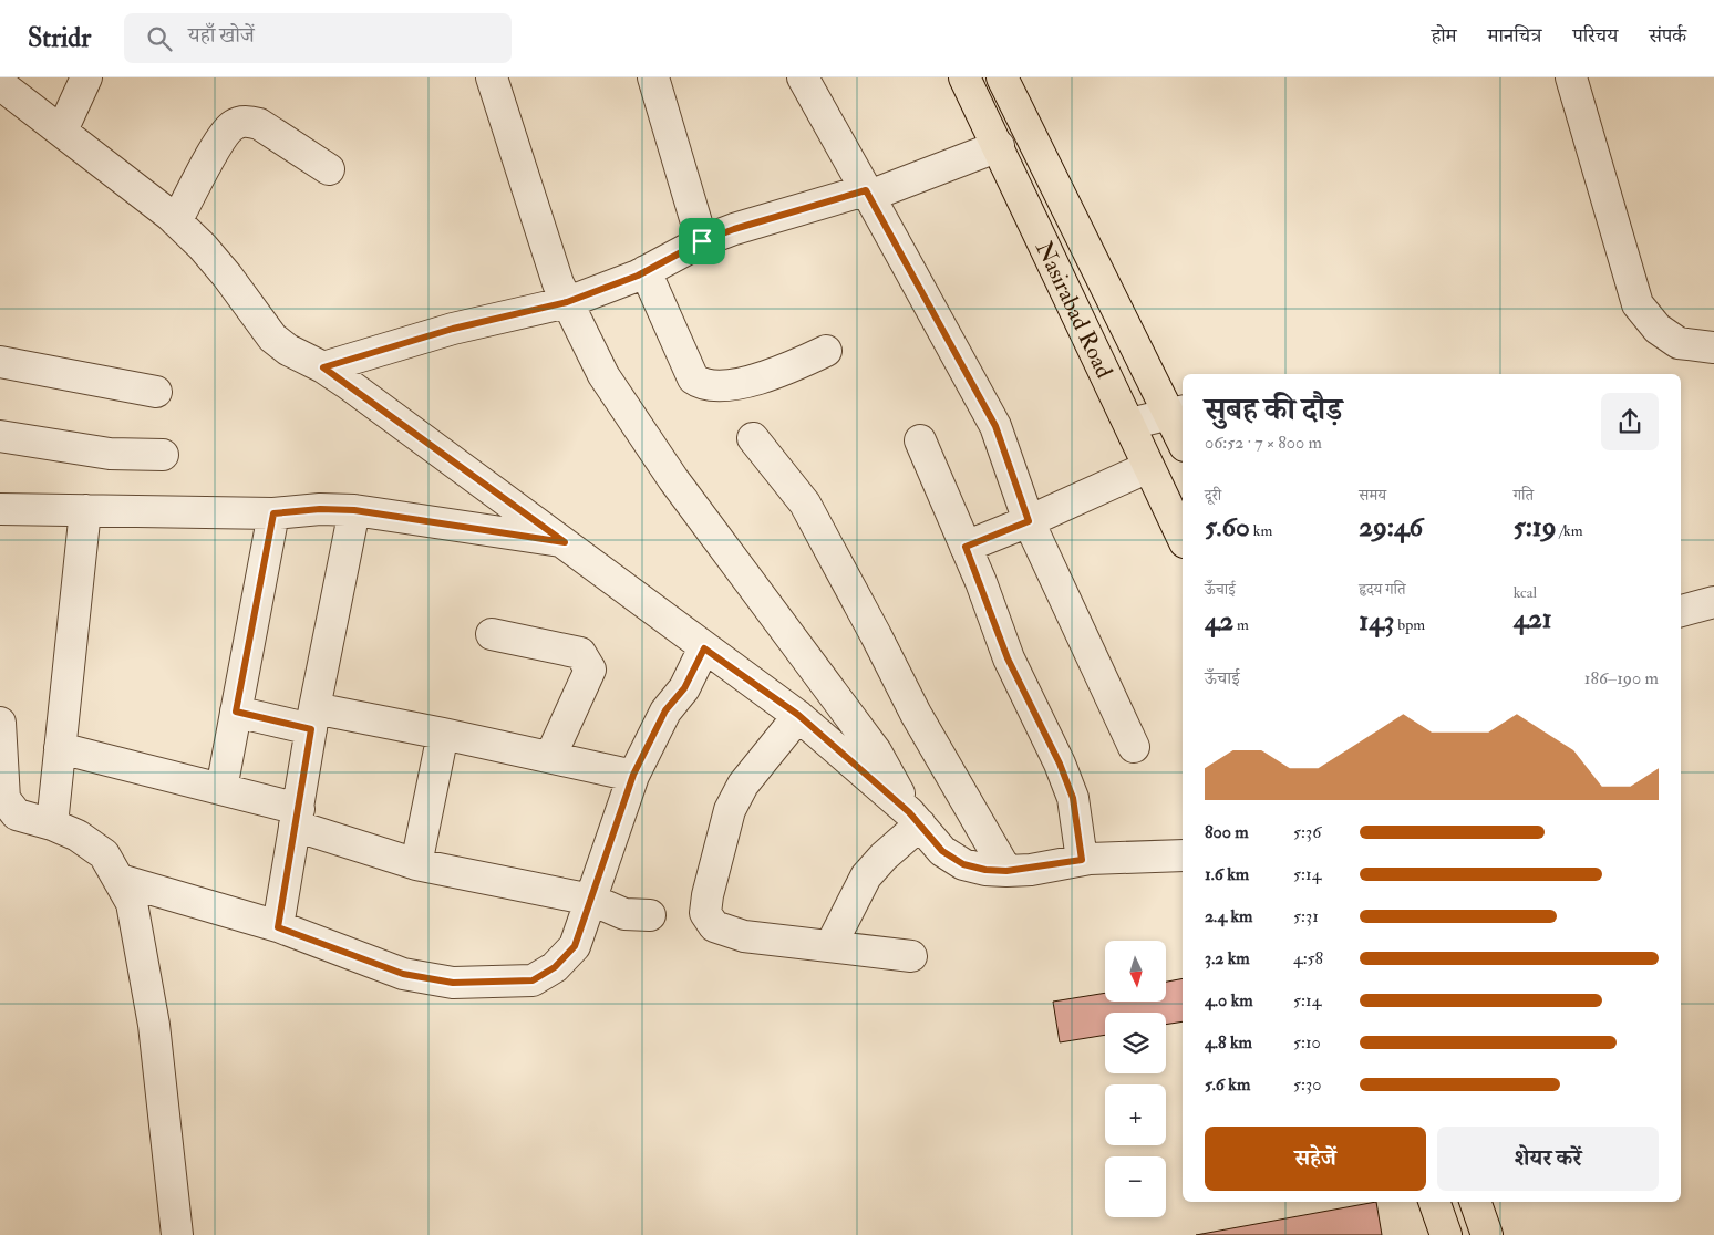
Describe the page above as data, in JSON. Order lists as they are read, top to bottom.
{
  "streets": {
    "highway": ["Nasirabad Road"]
  },
  "north": "bottom",
  "page": {
    "header": "Stridr",
    "search": "यहाँ खोजें",
    "nav": [
      "होम",
      "मानचित्र",
      "परिचय",
      "संपर्क"
    ],
    "heading": ["सुबह की दौड़", "06:52 · 7 × 800 m"],
    "stats": [
      ["दूरी", "5.60 km"],
      ["समय", "29:46"],
      ["गति", "5:19 /km"],
      ["ऊँचाई", "42 m"],
      ["हृदय गति", "143 bpm"],
      ["kcal", "421"]
    ],
    "chart": ["ऊँचाई", "186–190 m"],
    "list": [
      {
        "name": "800 m",
        "note": "5:36"
      },
      {
        "name": "1.6 km",
        "note": "5:14"
      },
      {
        "name": "2.4 km",
        "note": "5:31"
      },
      {
        "name": "3.2 km",
        "note": "4:58"
      },
      {
        "name": "4.0 km",
        "note": "5:14"
      },
      {
        "name": "4.8 km",
        "note": "5:10"
      },
      {
        "name": "5.6 km",
        "note": "5:30"
      }
    ],
    "map_buttons": ["+", "−"],
    "buttons": ["सहेजें", "शेयर करें"]
  }
}
